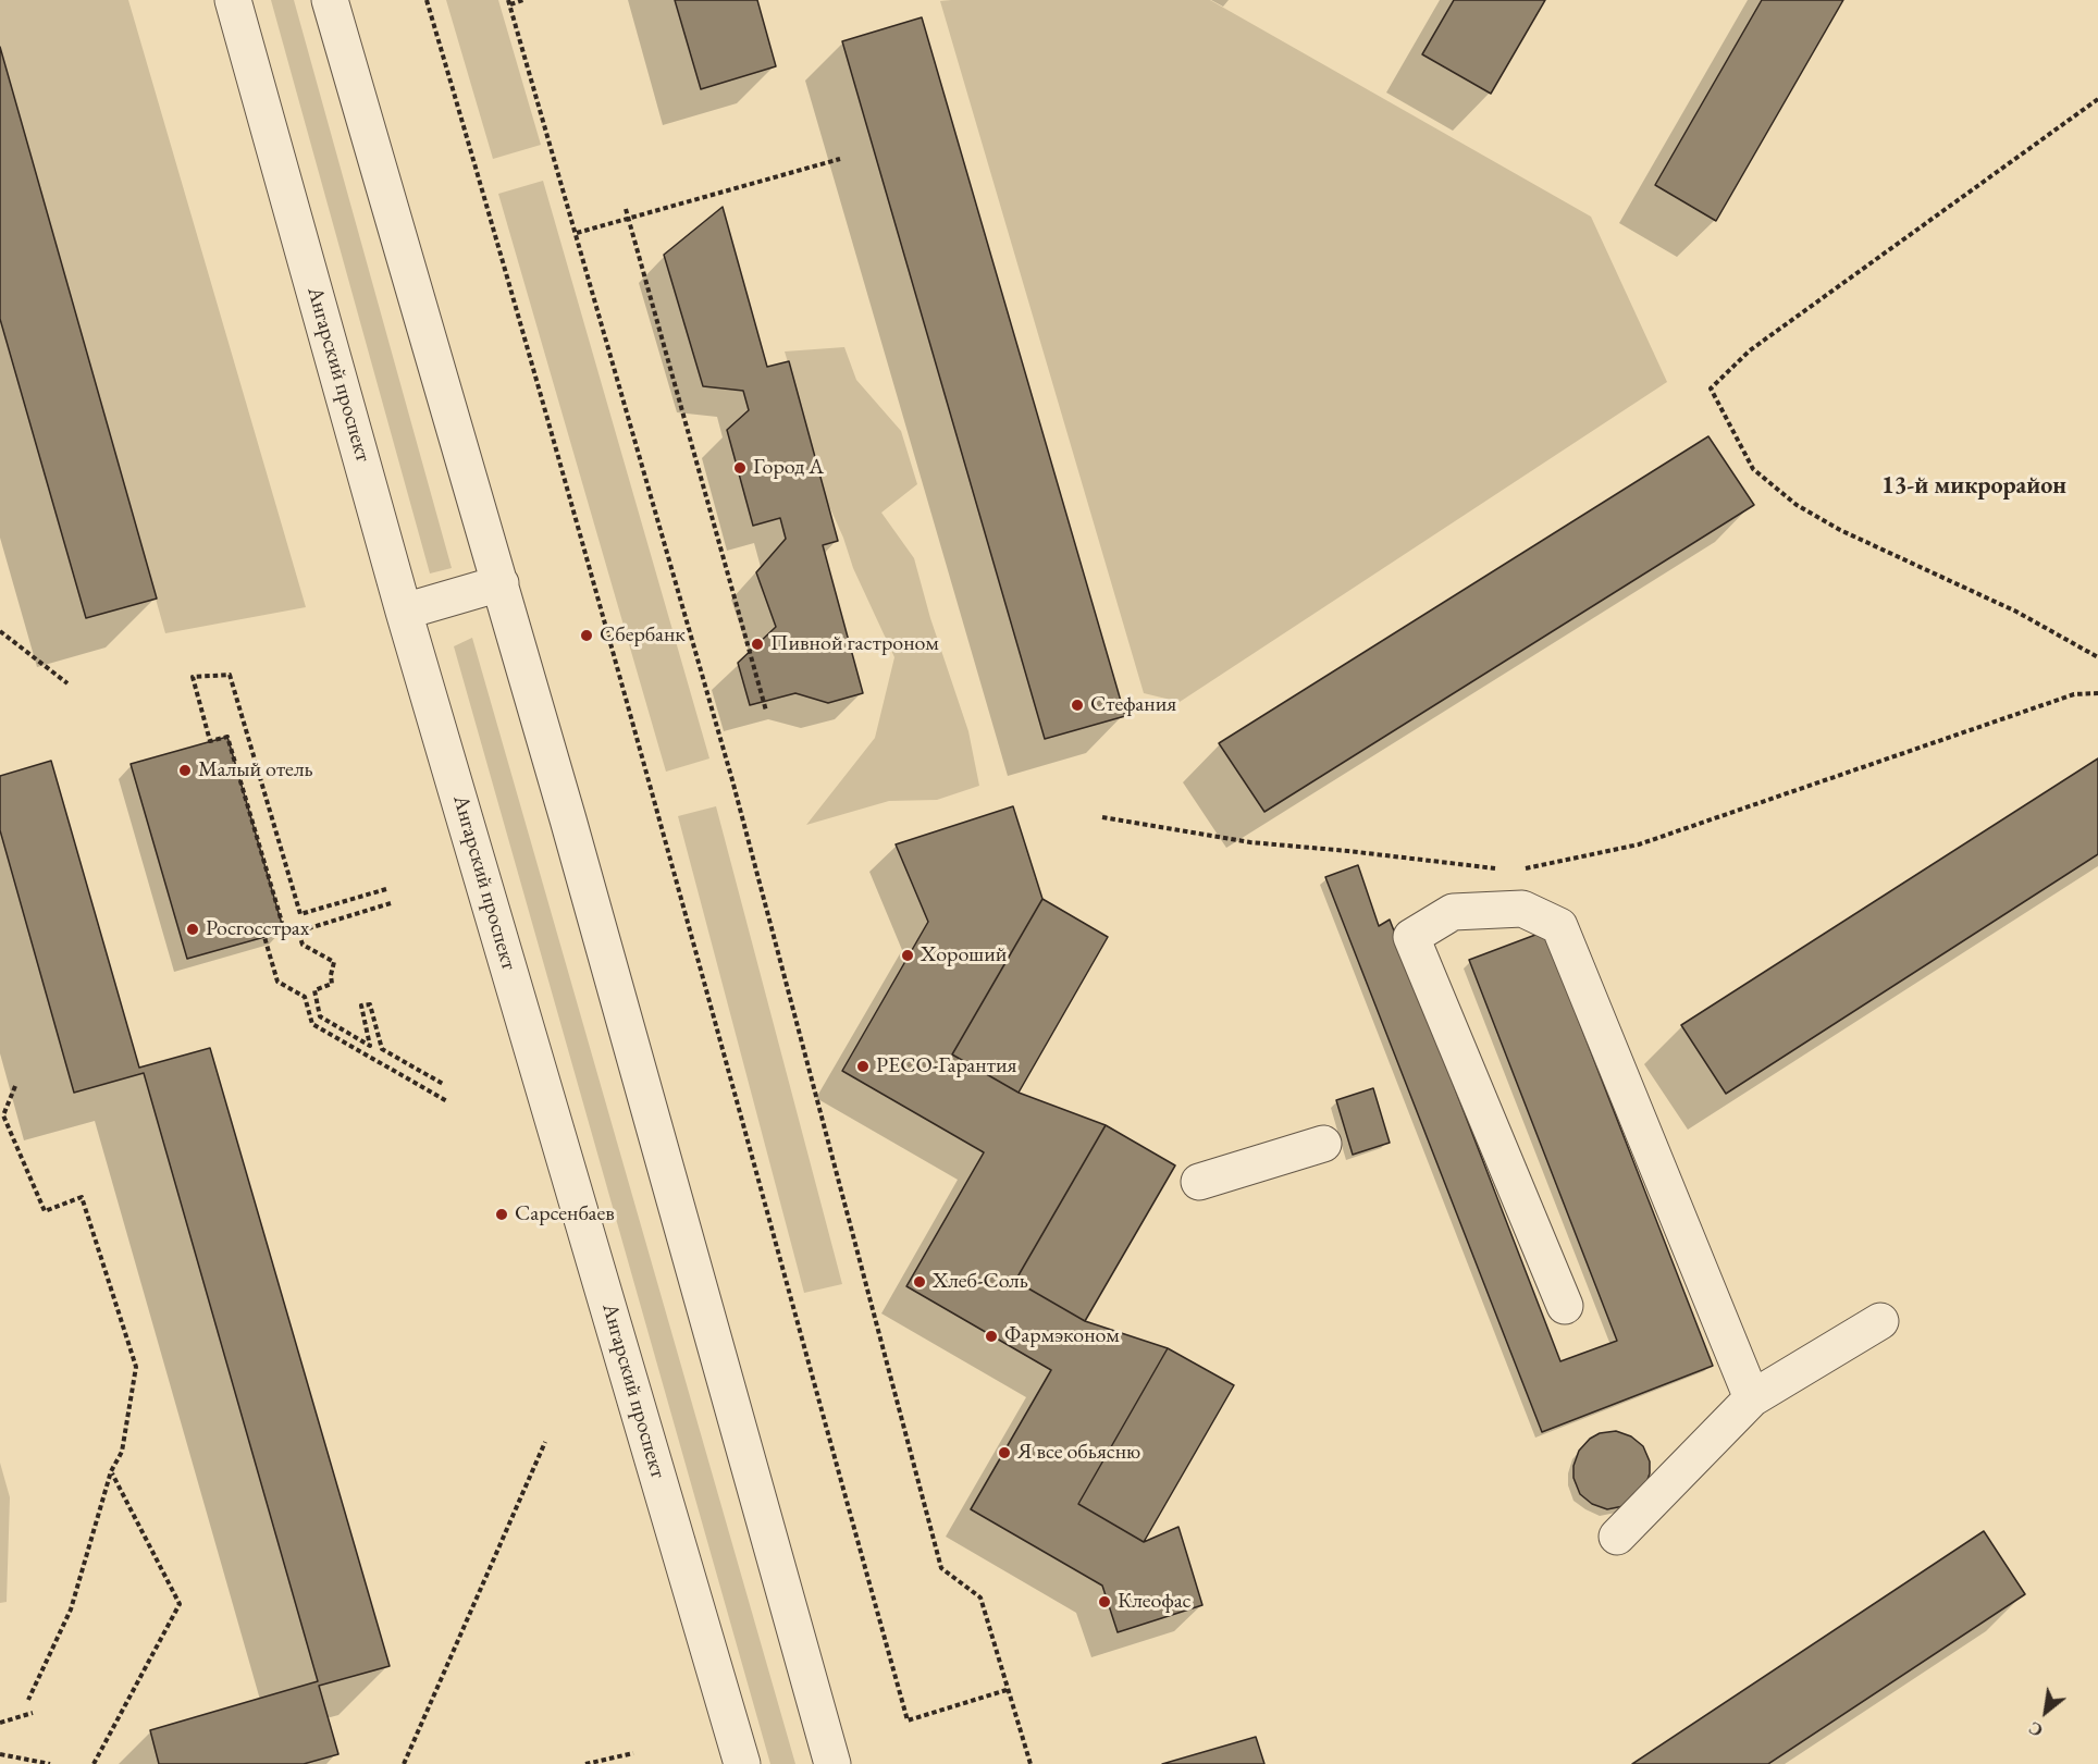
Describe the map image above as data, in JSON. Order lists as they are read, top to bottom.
{
  "streets": {
    "street": ["Ангарский проспект"]
  },
  "districts": ["13-й микрорайон"],
  "places": [
    "Город А",
    "Сбербанк",
    "Пивной гастроном",
    "Стефания",
    "Малый отель",
    "Росгосстрах",
    "Хороший",
    "РЕСО-Гарантия",
    "Сарсенбаев",
    "Хлеб-Соль",
    "Фармэконом",
    "Я все обьясню",
    "Клеофас"
  ],
  "north": "bottom left"
}
